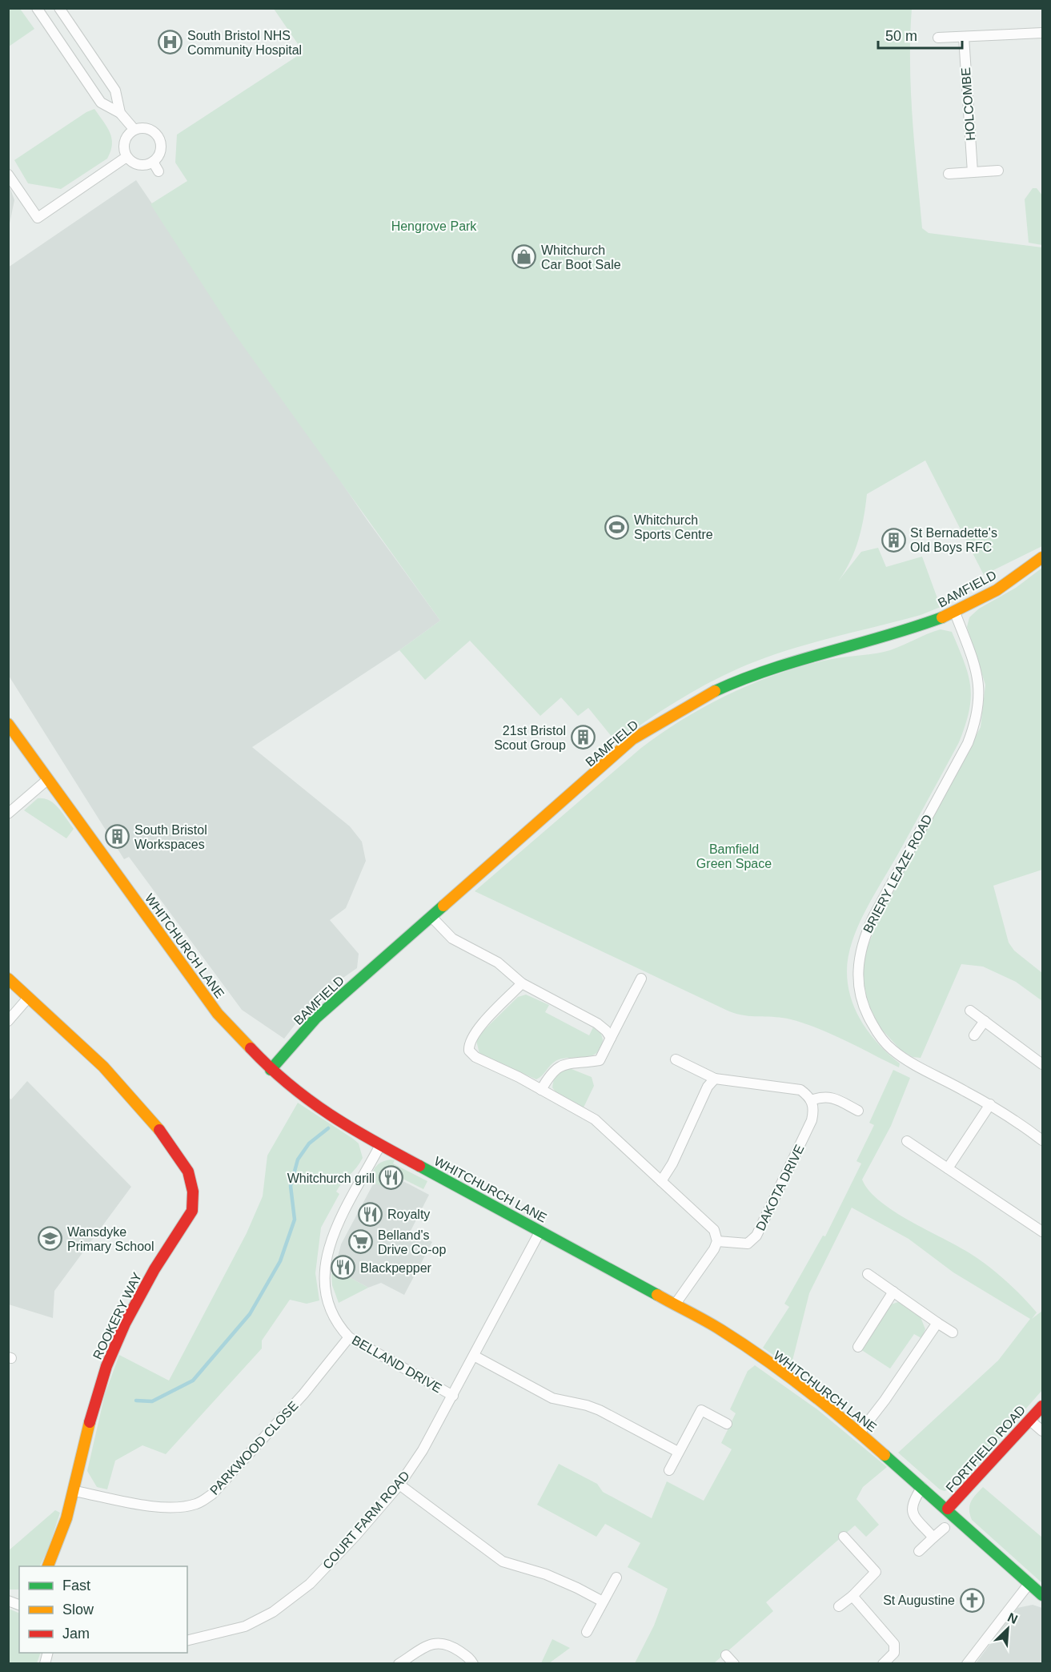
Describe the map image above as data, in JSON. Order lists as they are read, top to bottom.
{
  "streets": {
    "street": [
      "HOLCOMBE",
      "BAMFIELD",
      "BRIERY LEAZE ROAD",
      "WHITCHURCH LANE",
      "DAKOTA DRIVE",
      "ROOKERY WAY",
      "BELLAND DRIVE",
      "PARKWOOD CLOSE",
      "FORTFIELD ROAD",
      "COURT FARM ROAD"
    ]
  },
  "crossings": [
    ["BAMFIELD", "BRIERY LEAZE ROAD"],
    ["BAMFIELD", "WHITCHURCH LANE"],
    ["WHITCHURCH LANE", "BELLAND DRIVE"],
    ["WHITCHURCH LANE", "FORTFIELD ROAD"],
    ["WHITCHURCH LANE", "COURT FARM ROAD"],
    ["ROOKERY WAY", "PARKWOOD CLOSE"],
    ["BELLAND DRIVE", "PARKWOOD CLOSE"],
    ["BELLAND DRIVE", "COURT FARM ROAD"]
  ],
  "parks": ["Hengrove Park", "Bamfield Green Space"],
  "places": {
    "hospital": ["South Bristol NHS Community Hospital"],
    "shop": ["Whitchurch Car Boot Sale"],
    "sports": ["Whitchurch Sports Centre"],
    "building": ["St Bernadette's Old Boys RFC", "21st Bristol Scout Group", "South Bristol Workspaces"],
    "restaurant": ["Whitchurch grill", "Royalty", "Blackpepper"],
    "school or university": ["Wansdyke Primary School"],
    "supermarket": ["Belland's Drive Co-op"],
    "church": ["St Augustine"]
  },
  "legend": ["Fast", "Slow", "Jam"],
  "scale_bar": "50 m",
  "north": "top right"
}
